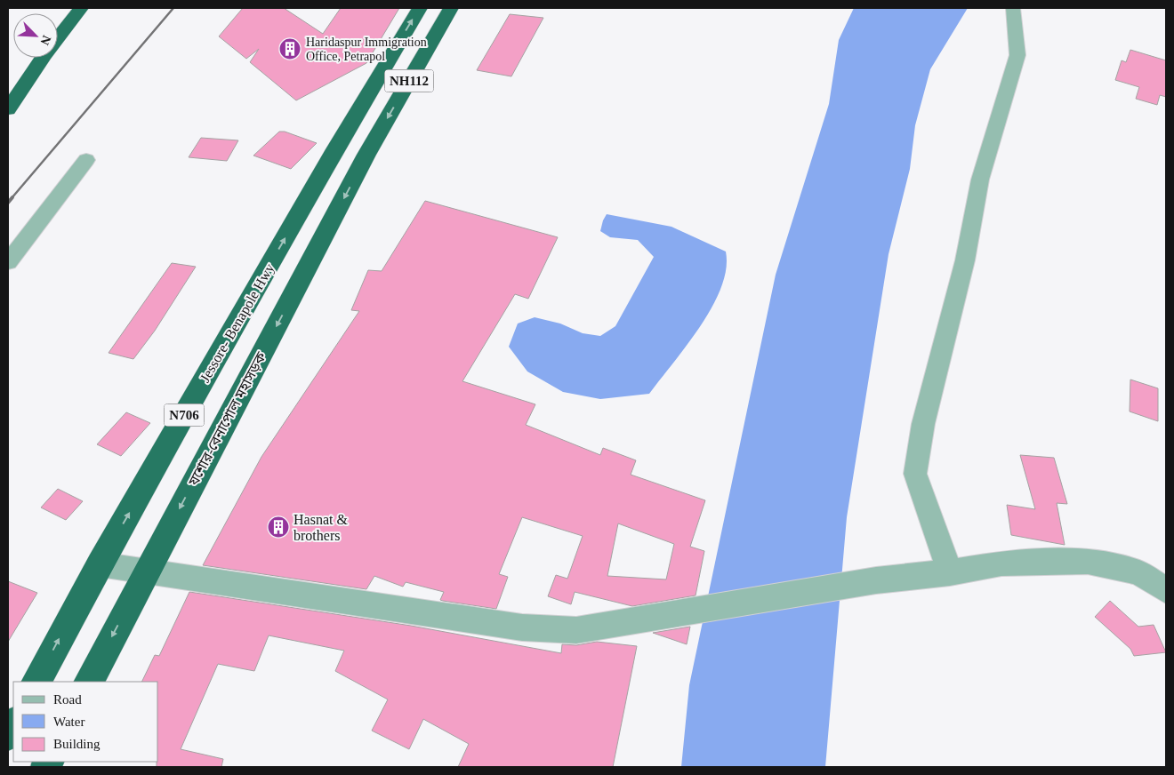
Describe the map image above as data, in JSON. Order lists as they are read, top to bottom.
{
  "streets": {
    "highway": [
      "NH112",
      "Jessore- Benapole Hwy",
      "N706",
      "যশোর-বেনাপোল মহাসড়ক"
    ]
  },
  "crossings": [
    ["NH112", "Jessore- Benapole Hwy"],
    ["NH112", "যশোর-বেনাপোল মহাসড়ক"]
  ],
  "one_way": ["Jessore- Benapole Hwy", "যশোর-বেনাপোল মহাসড়ক"],
  "places": {
    "building": ["Haridaspur Immigration Office, Petrapol", "Hasnat & brothers"]
  },
  "legend": ["Road", "Water", "Building"],
  "north": "bottom right"
}
